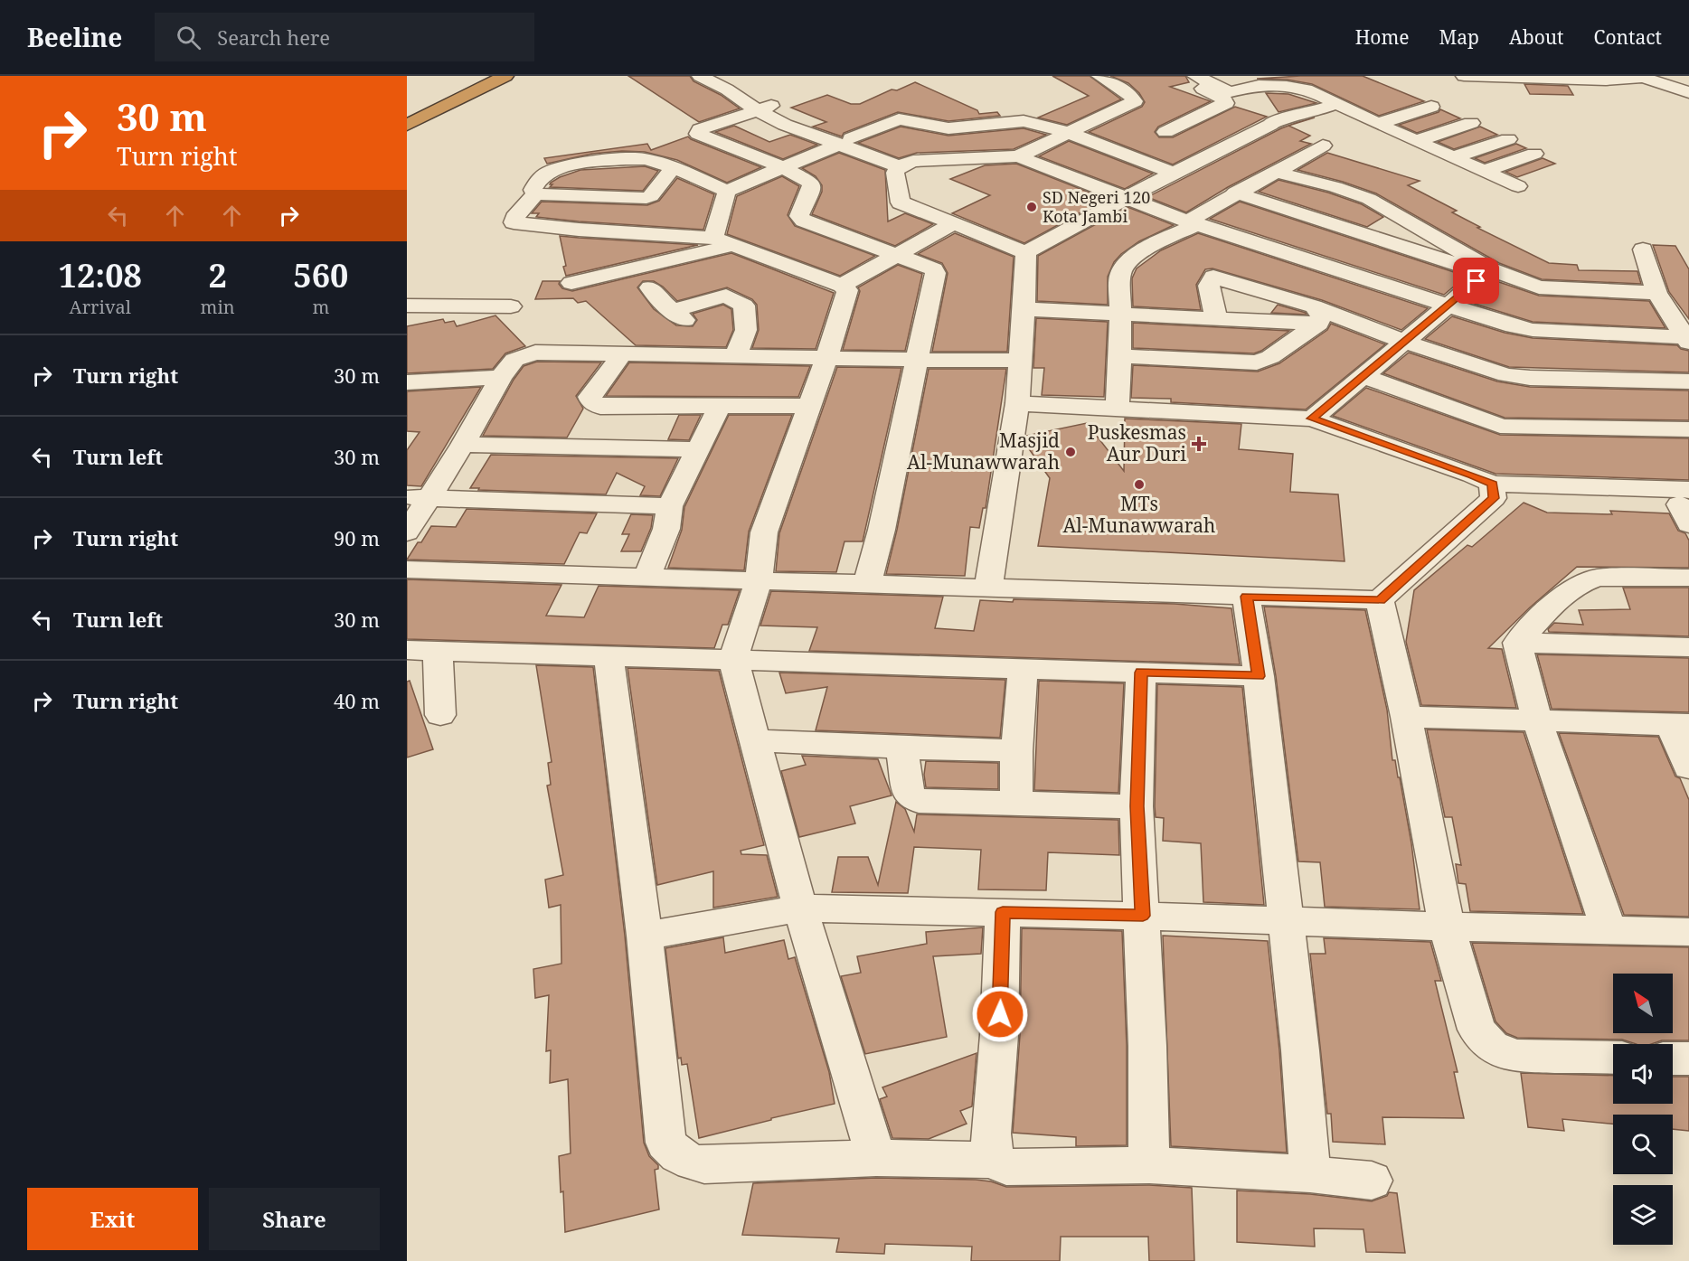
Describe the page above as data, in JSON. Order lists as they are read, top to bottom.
{
  "places": {
    "other": ["SD Negeri 120 Kota Jambi", "Masjid Al-Munawwarah", "MTs Al-Munawwarah"],
    "health": ["Puskesmas Aur Duri"]
  },
  "north": "top left",
  "page": {
    "header": "Beeline",
    "search": "Search here",
    "nav": [
      "Home",
      "Map",
      "About",
      "Contact"
    ],
    "turn": ["30 m", "Turn right"],
    "eta": [
      "12:08",
      "Arrival",
      "2",
      "min",
      "560",
      "m"
    ],
    "list": [
      {
        "name": "Turn right",
        "value": "30 m"
      },
      {
        "name": "Turn left",
        "value": "30 m"
      },
      {
        "name": "Turn right",
        "value": "90 m"
      },
      {
        "name": "Turn left",
        "value": "30 m"
      },
      {
        "name": "Turn right",
        "value": "40 m"
      }
    ],
    "buttons": ["Exit", "Share"]
  }
}
